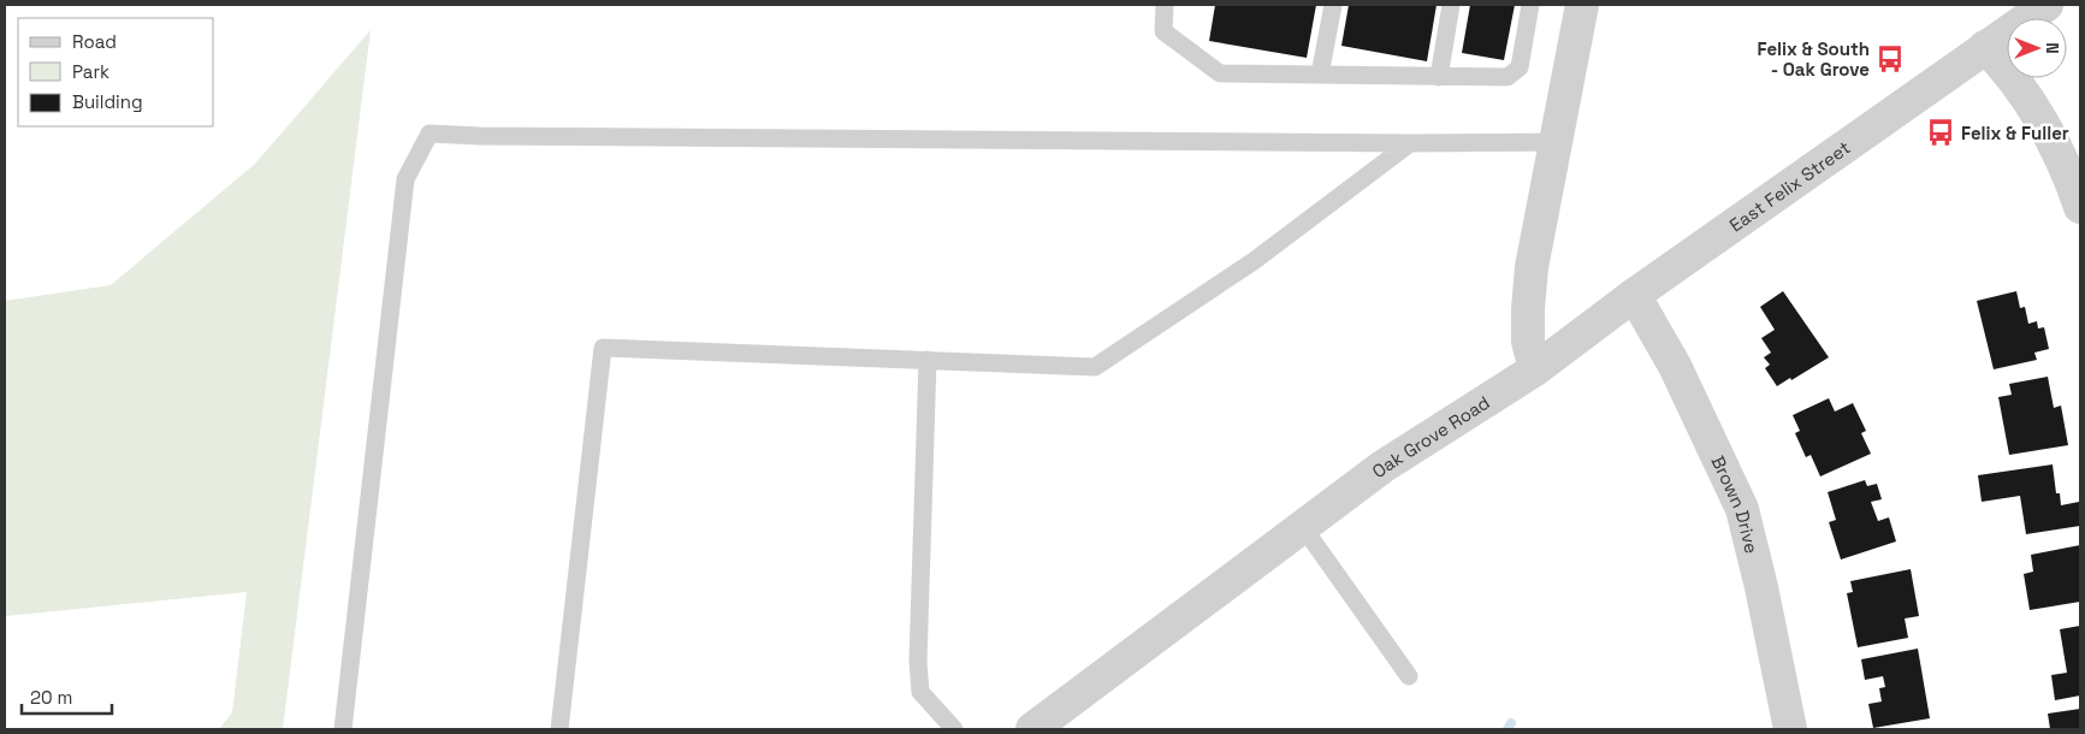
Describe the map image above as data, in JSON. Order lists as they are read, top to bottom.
{
  "streets": {
    "street": ["East Felix Street", "Oak Grove Road", "Brown Drive"]
  },
  "crossings": [
    ["East Felix Street", "Oak Grove Road"],
    ["East Felix Street", "Brown Drive"]
  ],
  "places": {
    "bus stop": ["Felix & South - Oak Grove", "Felix & Fuller"]
  },
  "legend": ["Road", "Park", "Building"],
  "scale_bar": "20 m",
  "north": "right"
}
